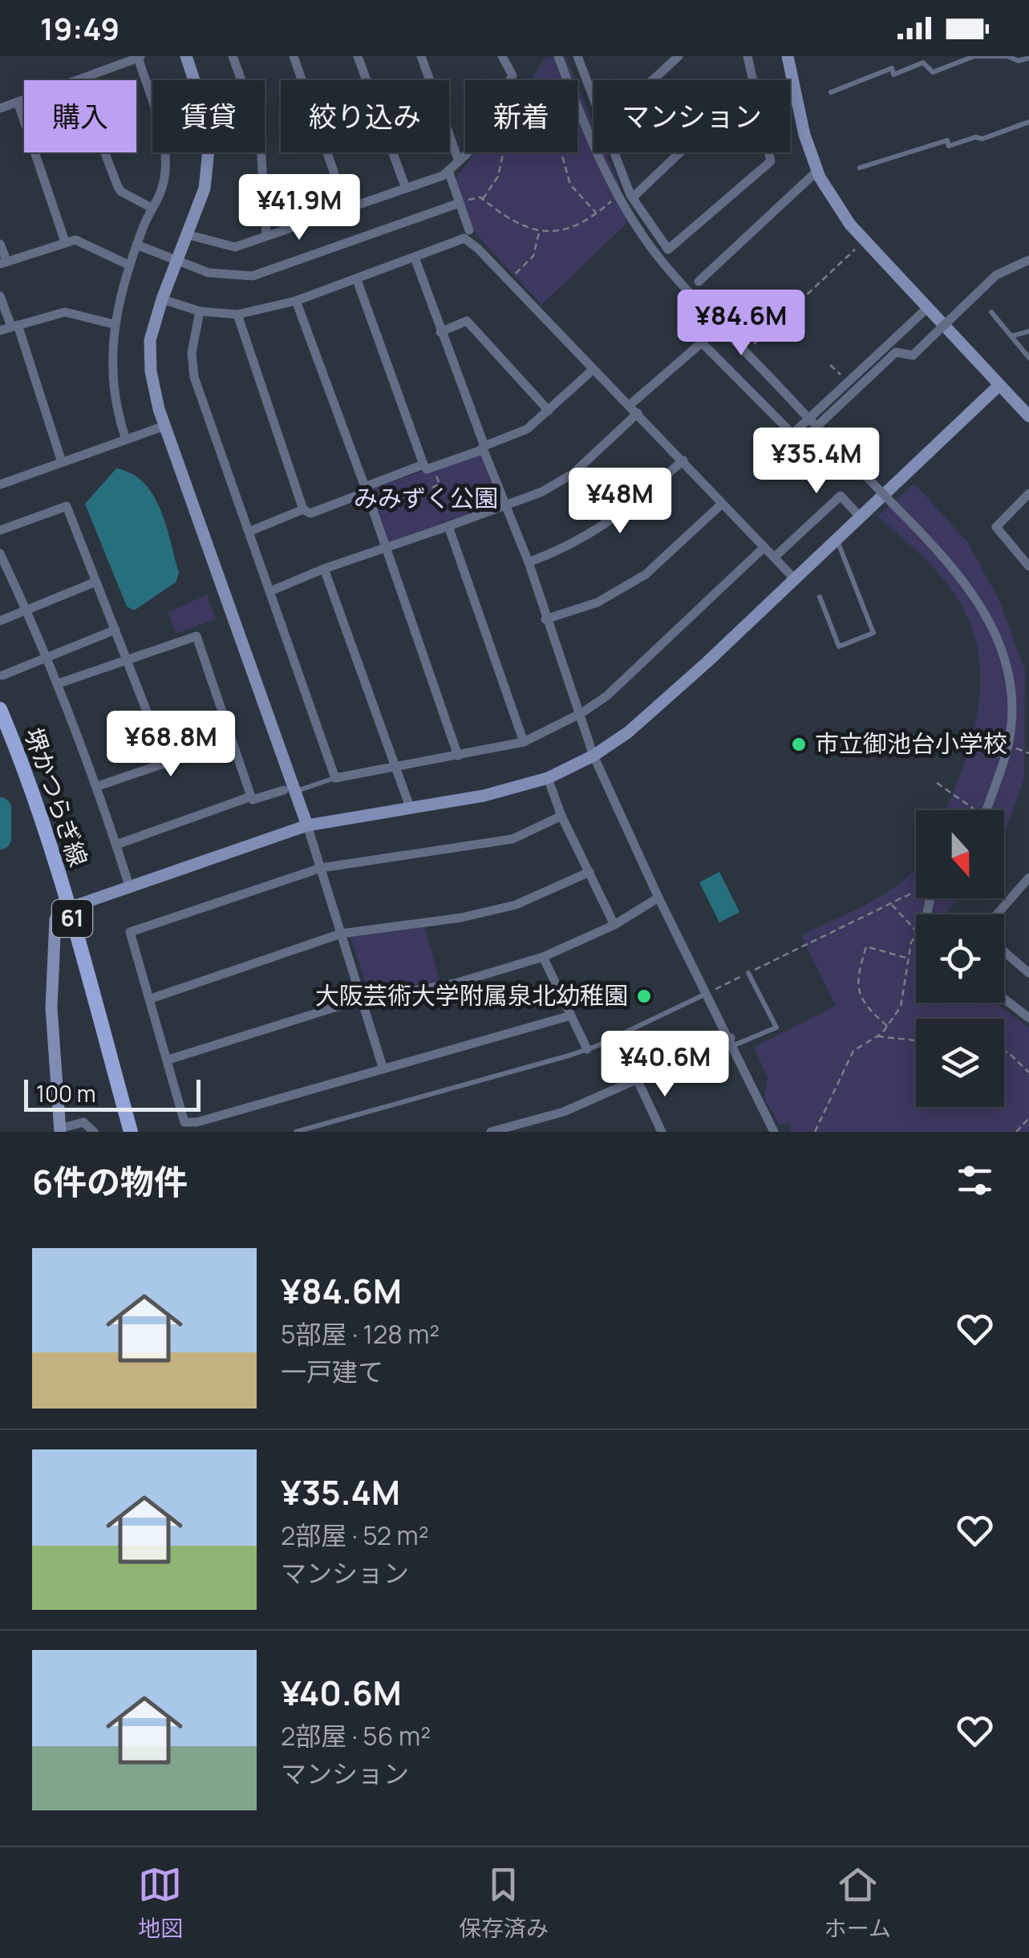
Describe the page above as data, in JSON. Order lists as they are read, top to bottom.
{
  "streets": {
    "main road": ["堺かつらぎ線", "61"]
  },
  "parks": ["みみずく公園"],
  "places": ["市立御池台小学校", "大阪芸術大学附属泉北幼稚園"],
  "scale_bar": "100 m",
  "north": "bottom",
  "page": {
    "status": "19:49",
    "chip": [
      "購入",
      "賃貸",
      "絞り込み",
      "新着",
      "マンション"
    ],
    "price": [
      "¥41.9M",
      "¥84.6M",
      "¥35.4M",
      "¥48M",
      "¥68.8M",
      "¥40.6M"
    ],
    "scale": "100 m",
    "heading": "6件の物件",
    "list": [
      {
        "name": "¥84.6M",
        "note": "5部屋 · 128 m² · 一戸建て"
      },
      {
        "name": "¥35.4M",
        "note": "2部屋 · 52 m² · マンション"
      },
      {
        "name": "¥40.6M",
        "note": "2部屋 · 56 m² · マンション"
      }
    ],
    "tabs": ["地図", "保存済み", "ホーム"]
  }
}
